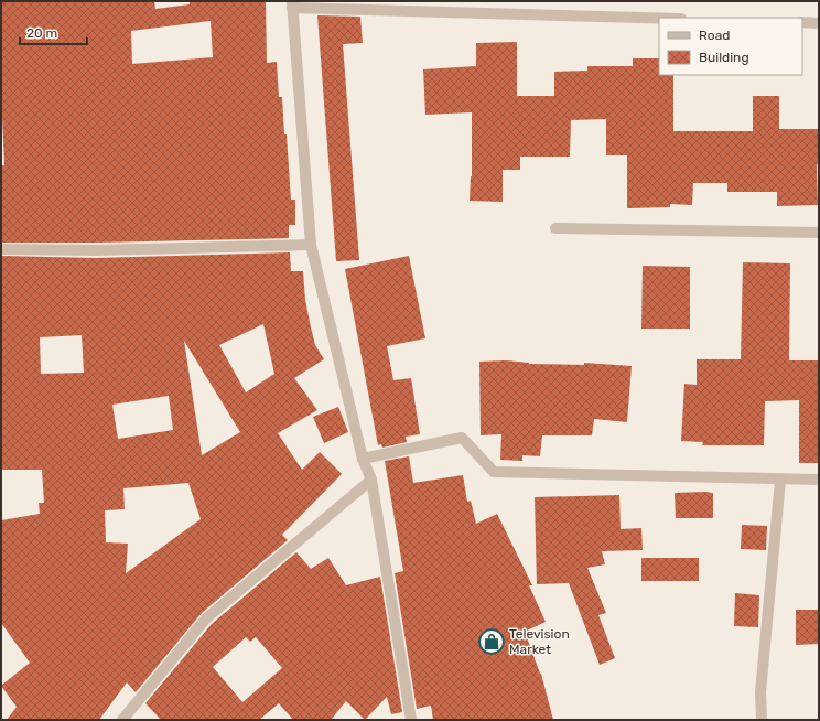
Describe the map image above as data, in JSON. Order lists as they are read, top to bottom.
{
  "places": {
    "shop": ["Television Market"]
  },
  "legend": ["Road", "Building"],
  "scale_bar": "20 m"
}
